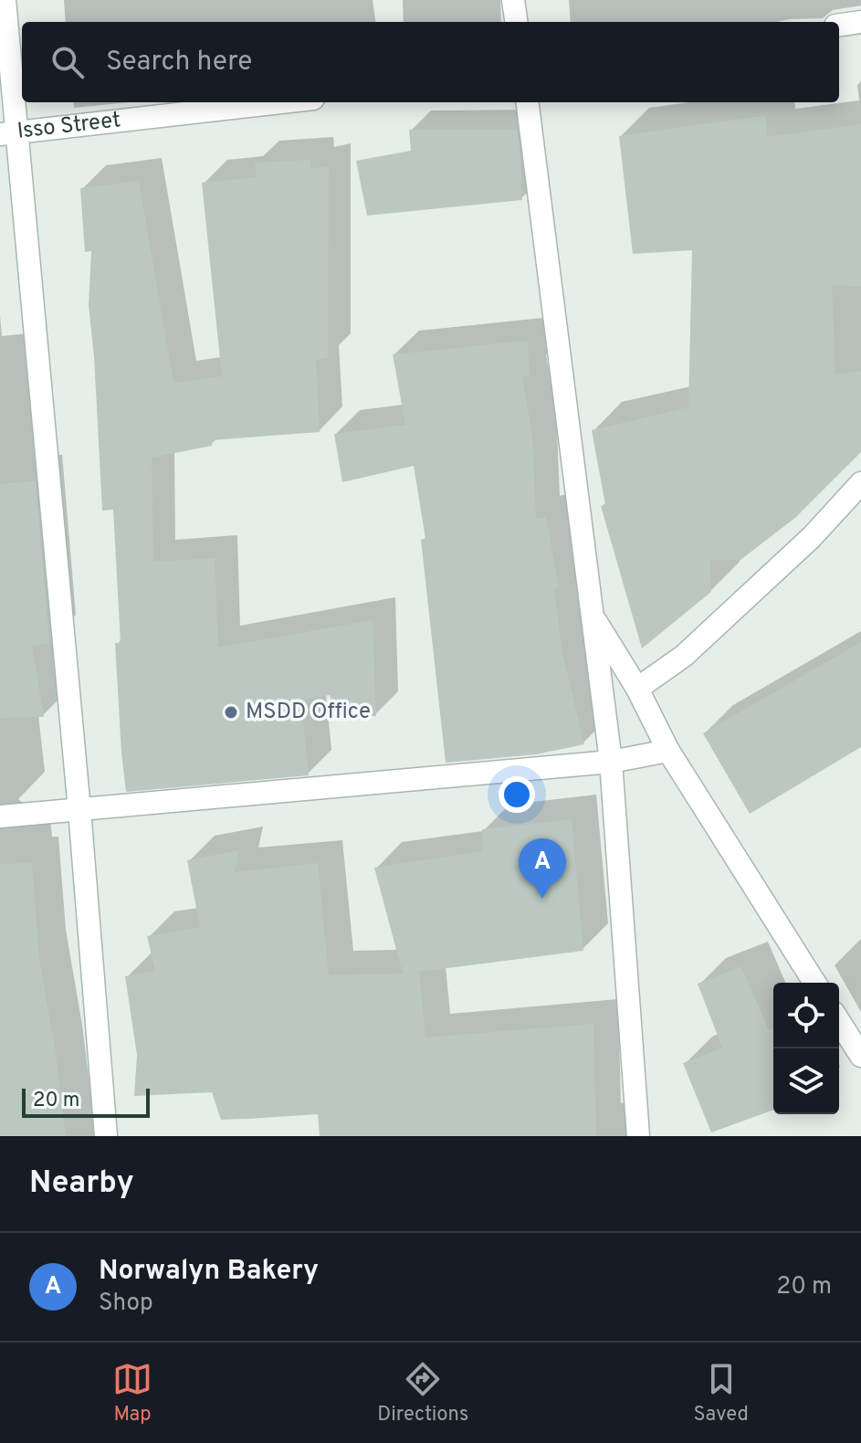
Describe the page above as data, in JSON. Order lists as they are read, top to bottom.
{
  "streets": {
    "street": ["Isso Street"]
  },
  "places": ["MSDD Office"],
  "scale_bar": "20 m",
  "page": {
    "search": "Search here",
    "pins": "A",
    "scale": "20 m",
    "heading": "Nearby",
    "list": [
      {
        "mark": "A",
        "name": "Norwalyn Bakery",
        "note": "Shop",
        "value": "20 m"
      }
    ],
    "nav": ["Map", "Directions", "Saved"]
  }
}
